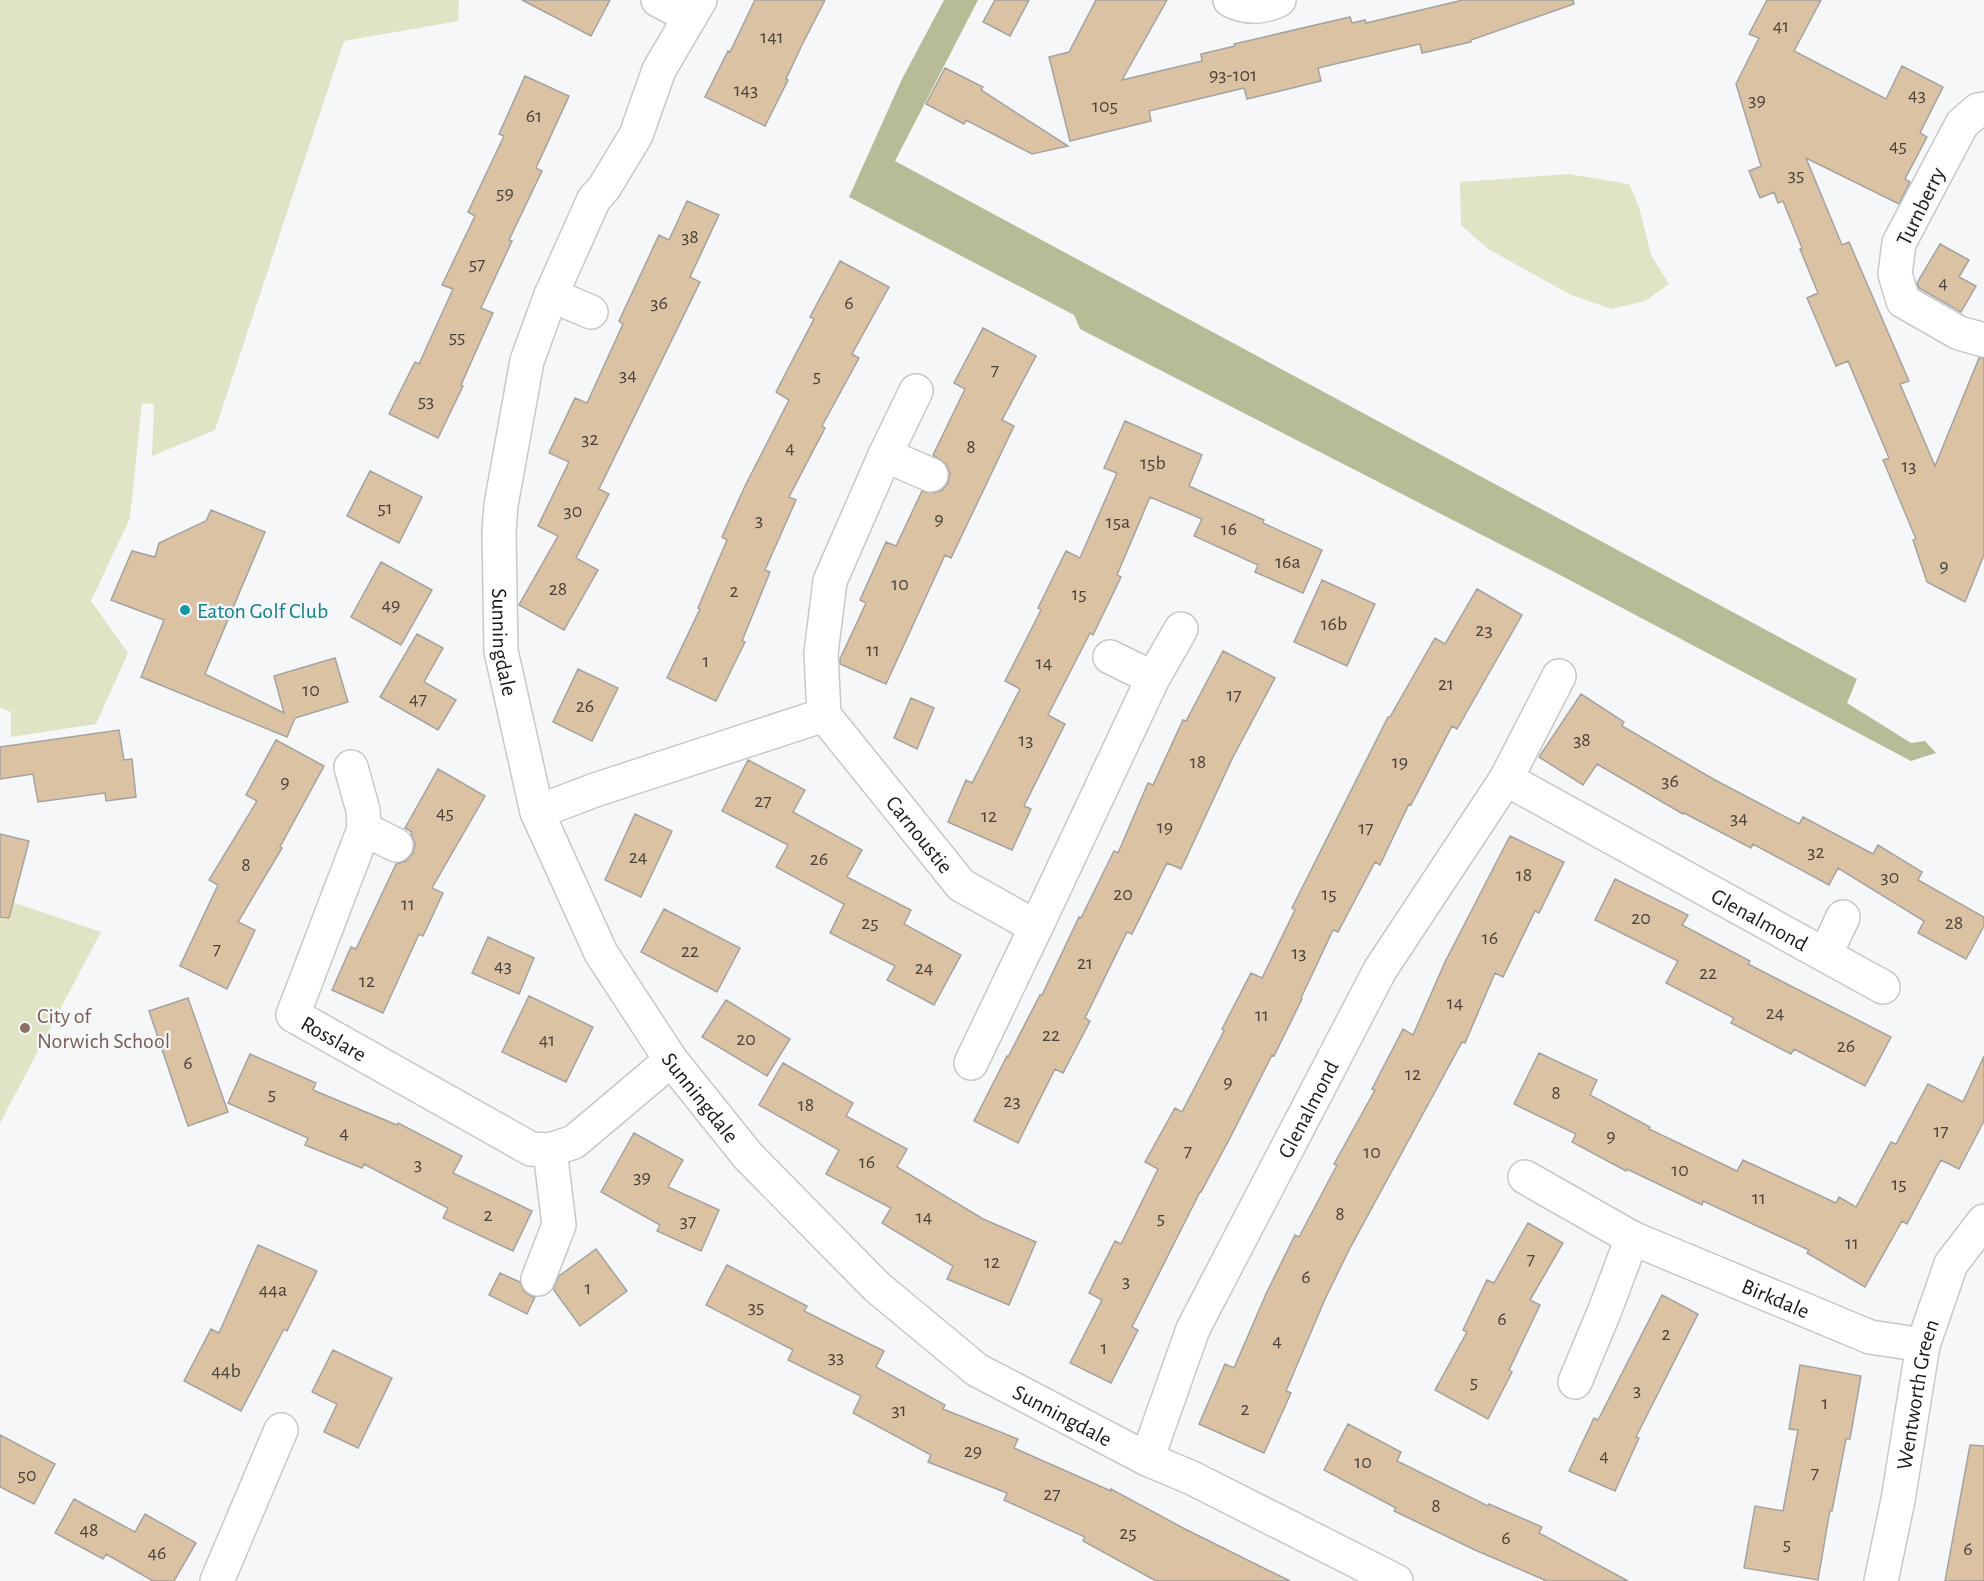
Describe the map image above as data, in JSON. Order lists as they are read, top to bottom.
{
  "streets": {
    "street": [
      "Turnberry",
      "Sunningdale",
      "Carnoustie",
      "Glenalmond",
      "Rosslare",
      "Birkdale",
      "Wentworth Green"
    ]
  },
  "crossings": [
    ["Sunningdale", "Glenalmond"],
    ["Birkdale", "Wentworth Green"]
  ],
  "places": ["Eaton Golf Club", "City of Norwich School"],
  "house_numbers": [
    "41",
    "141",
    "93-101",
    "143",
    "43",
    "39",
    "105",
    "61",
    "45",
    "35",
    "59",
    "38",
    "57",
    "4",
    "36",
    "6",
    "55",
    "7",
    "34",
    "5",
    "53",
    "32",
    "8",
    "4",
    "15b",
    "13",
    "51",
    "30",
    "9",
    "3",
    "15a",
    "16",
    "16a",
    "9",
    "10",
    "28",
    "2",
    "15",
    "49",
    "16b",
    "23",
    "11",
    "1",
    "14",
    "21",
    "10",
    "17",
    "47",
    "26",
    "13",
    "38",
    "18",
    "19",
    "36",
    "9",
    "27",
    "45",
    "12",
    "34",
    "19",
    "17",
    "32",
    "24",
    "26",
    "8",
    "18",
    "30",
    "20",
    "15",
    "11",
    "20",
    "25",
    "28",
    "16",
    "7",
    "22",
    "13",
    "21",
    "43",
    "24",
    "22",
    "12",
    "14",
    "24",
    "11",
    "22",
    "20",
    "41",
    "26",
    "6",
    "12",
    "9",
    "8",
    "5",
    "23",
    "18",
    "17",
    "4",
    "9",
    "7",
    "10",
    "16",
    "3",
    "10",
    "39",
    "15",
    "11",
    "8",
    "2",
    "14",
    "5",
    "37",
    "11",
    "7",
    "12",
    "6",
    "3",
    "1",
    "44a",
    "35",
    "6",
    "2",
    "4",
    "1",
    "33",
    "44b",
    "5",
    "3",
    "1",
    "2",
    "31",
    "29",
    "4",
    "10",
    "7",
    "50",
    "27",
    "8",
    "48",
    "25",
    "6",
    "5",
    "6",
    "46"
  ]
}
